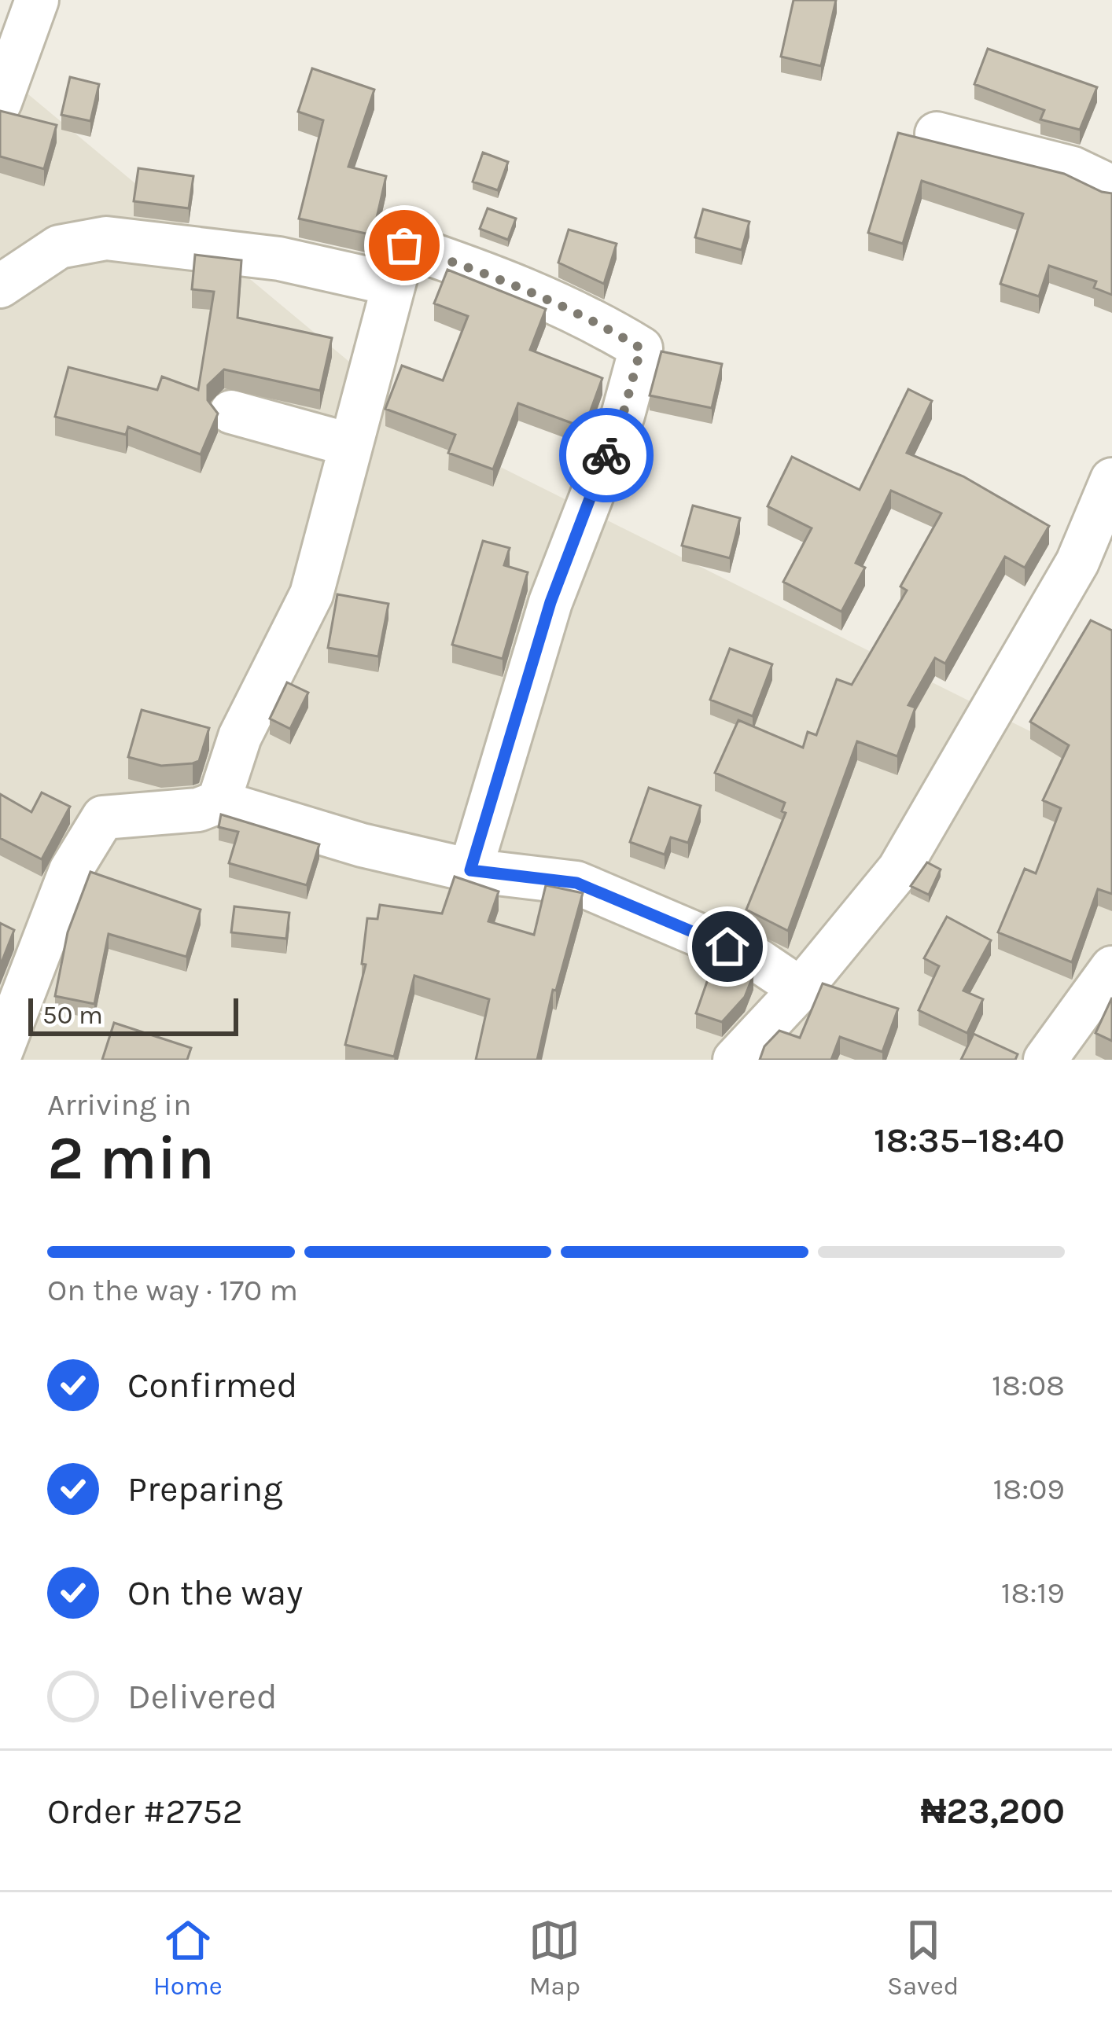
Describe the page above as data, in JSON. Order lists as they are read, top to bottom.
{
  "scale_bar": "50 m",
  "page": {
    "scale": "50 m",
    "heading": ["2 min", "Arriving in", "18:35–18:40"],
    "panel": ["Order #2752", "₦23,200"],
    "bar": "On the way · 170 m",
    "list": [
      ["Confirmed", "18:08"],
      ["Preparing", "18:09"],
      ["On the way", "18:19"],
      "Delivered"
    ],
    "tabs": ["Home", "Map", "Saved"]
  }
}
